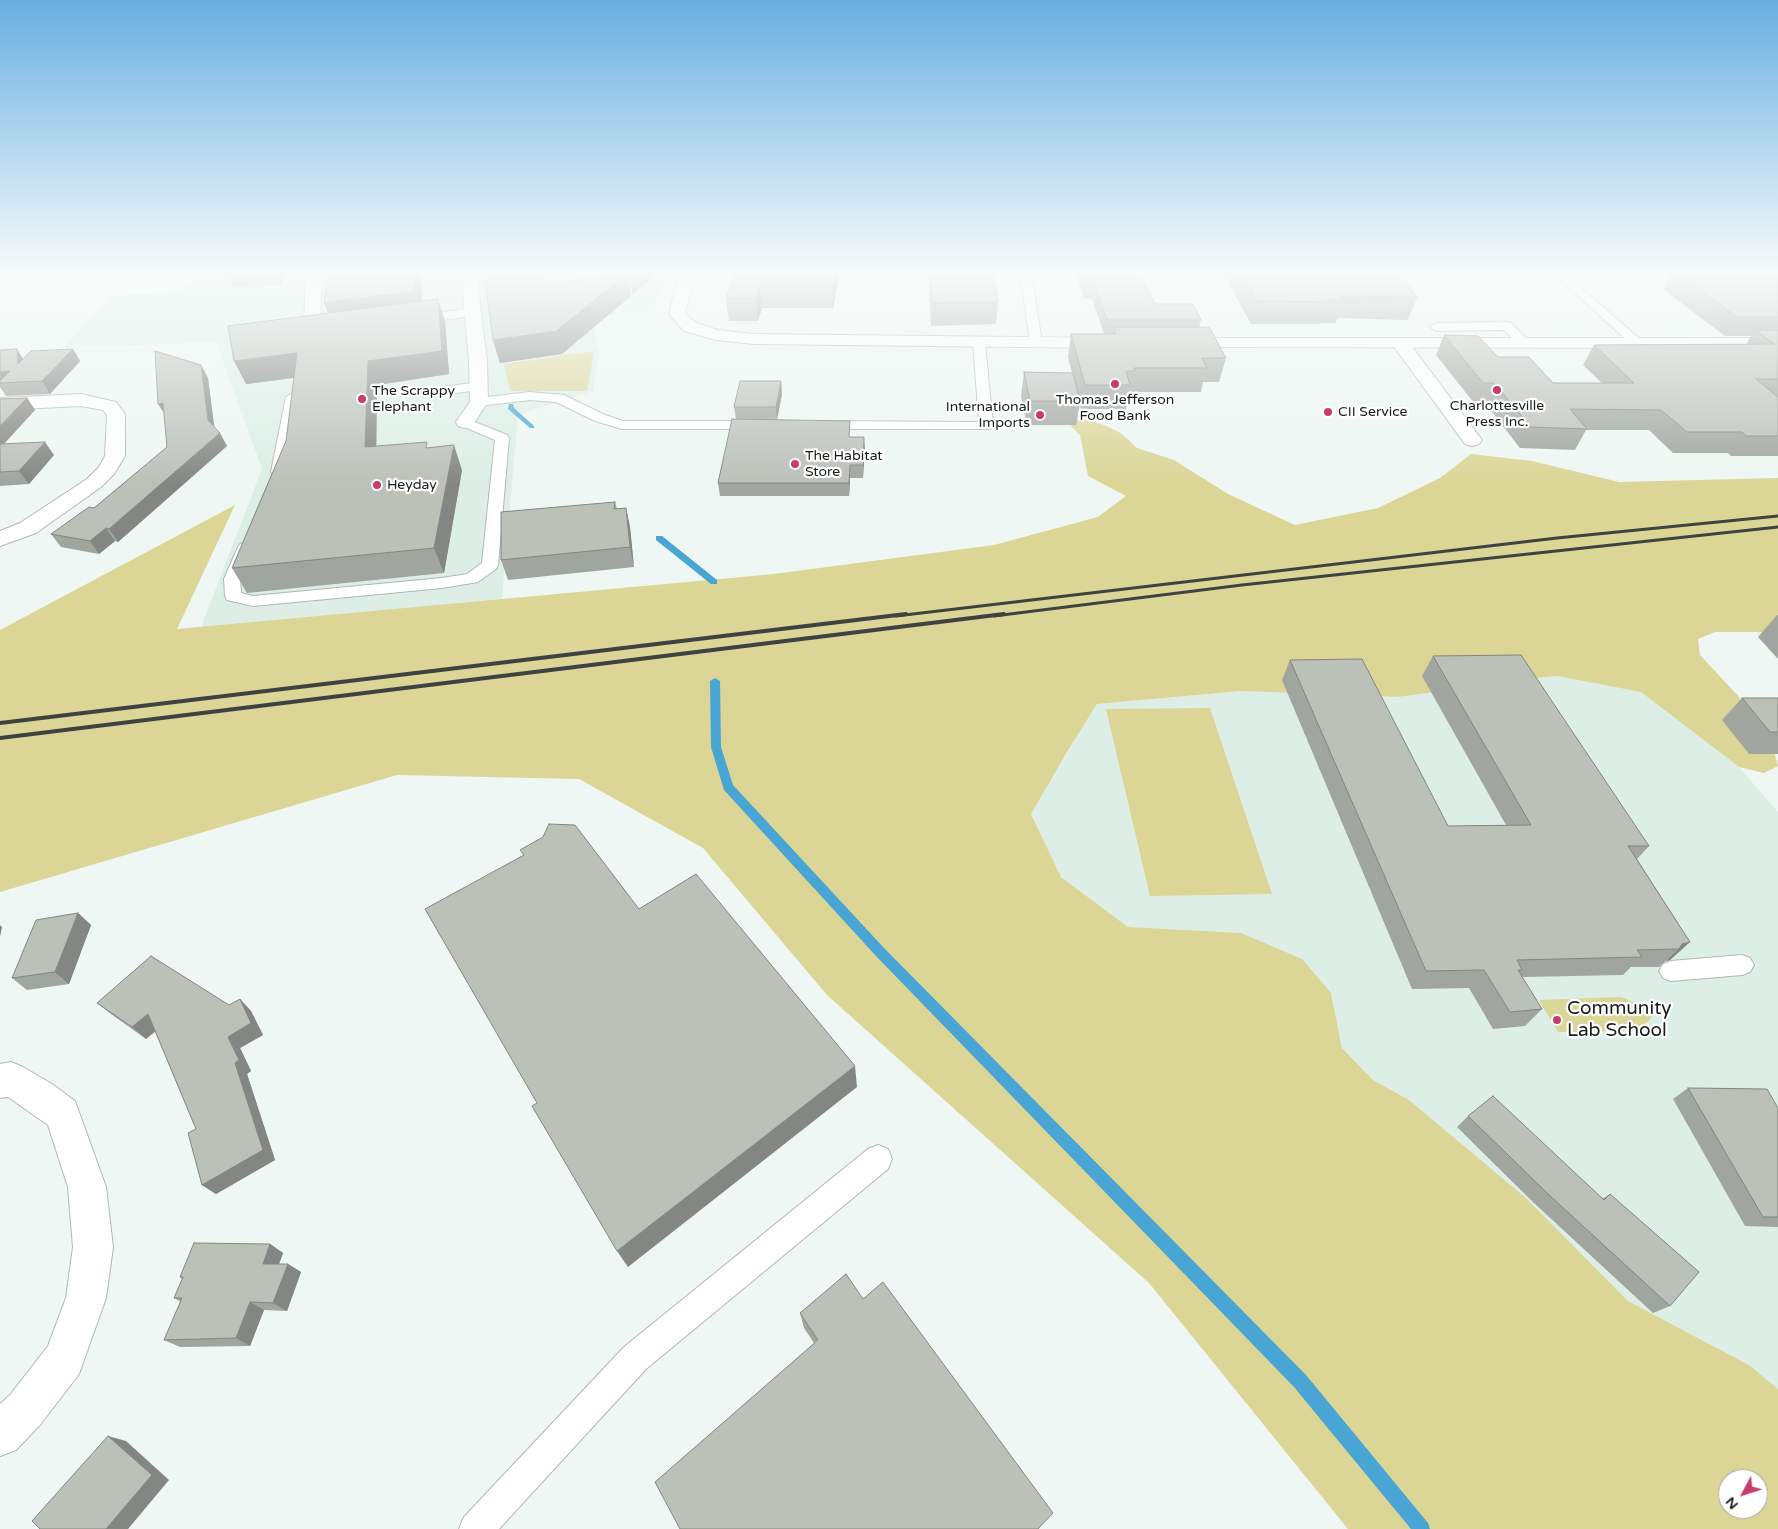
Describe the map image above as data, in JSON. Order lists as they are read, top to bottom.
{
  "places": [
    "Thomas Jefferson Food Bank",
    "Charlottesville Press Inc.",
    "The Scrappy Elephant",
    "CII Service",
    "International Imports",
    "The Habitat Store",
    "Heyday",
    "Community Lab School"
  ],
  "north": "bottom left"
}
